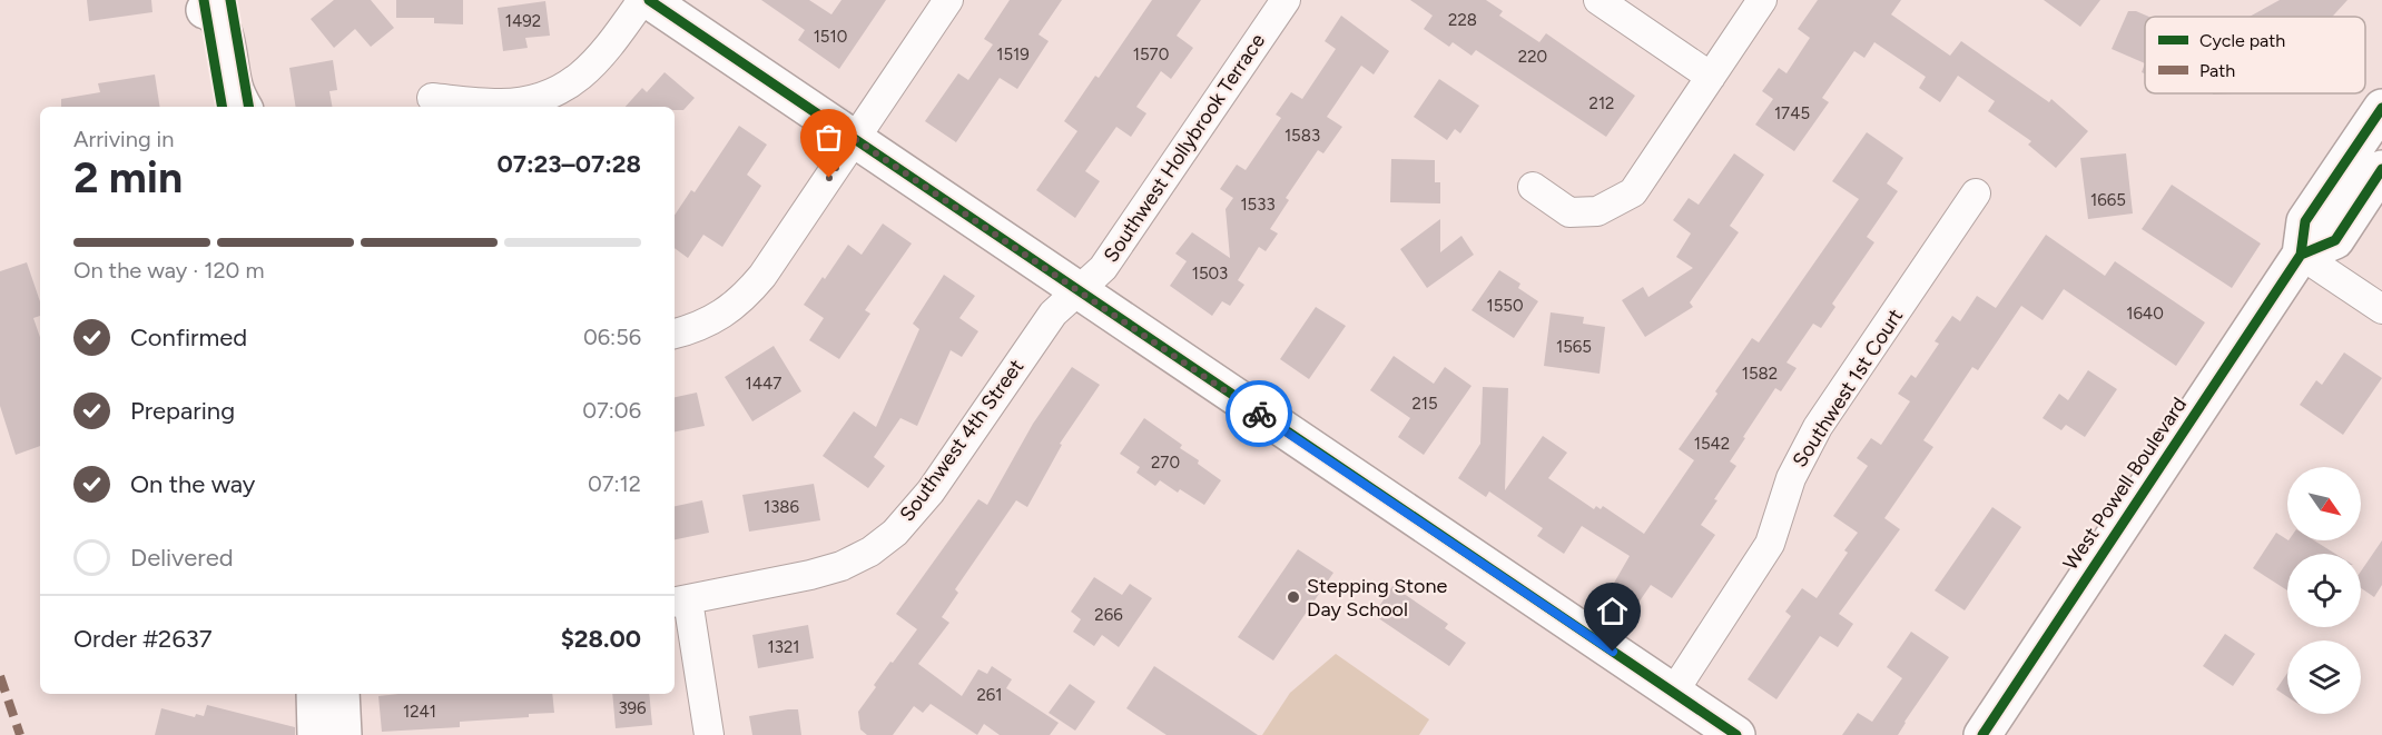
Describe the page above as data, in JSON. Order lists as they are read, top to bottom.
{
  "streets": {
    "street": [
      "Southwest Hollybrook Terrace",
      "Southwest 1st Court",
      "Southwest 4th Street",
      "West Powell Boulevard"
    ]
  },
  "crossings": [
    ["Southwest Hollybrook Terrace", "Southwest 4th Street"]
  ],
  "places": ["Stepping Stone Day School"],
  "house_numbers": [
    "228",
    "1492",
    "1510",
    "1519",
    "1570",
    "220",
    "212",
    "1745",
    "1583",
    "1665",
    "1533",
    "1503",
    "1550",
    "1640",
    "1565",
    "1582",
    "1447",
    "215",
    "1542",
    "270",
    "1386",
    "266",
    "1321",
    "261",
    "396",
    "1241"
  ],
  "legend": ["Cycle path", "Path"],
  "north": "bottom right",
  "page": {
    "heading": ["2 min", "Arriving in", "07:23–07:28"],
    "panel": ["Order #2637", "$28.00"],
    "bar": "On the way · 120 m",
    "list": [
      ["Confirmed", "06:56"],
      ["Preparing", "07:06"],
      ["On the way", "07:12"],
      "Delivered"
    ]
  }
}
